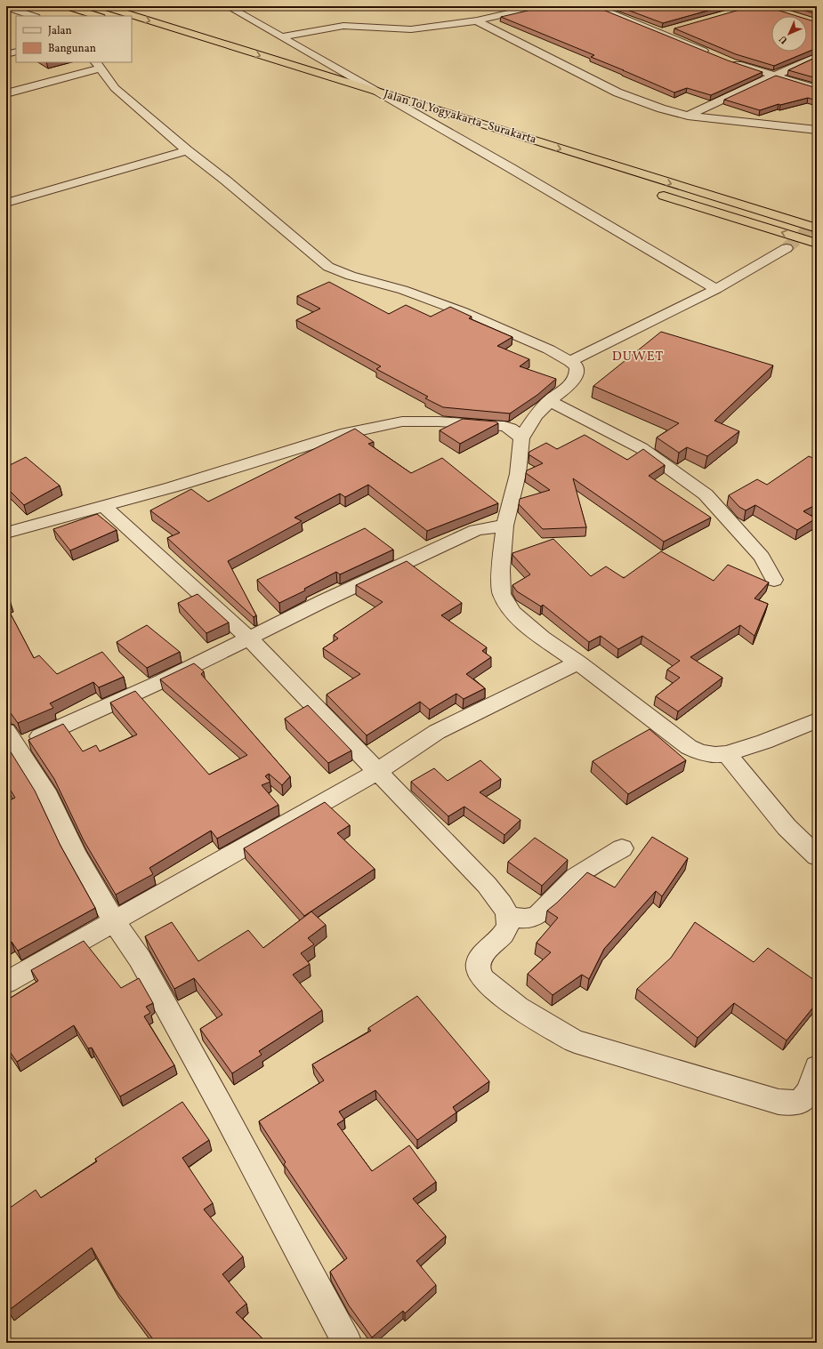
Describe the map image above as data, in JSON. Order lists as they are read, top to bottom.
{
  "streets": {
    "highway": ["Jalan Tol Yogyakarta–Surakarta"]
  },
  "districts": ["DUWET"],
  "legend": ["Jalan", "Bangunan"],
  "north": "bottom left"
}
